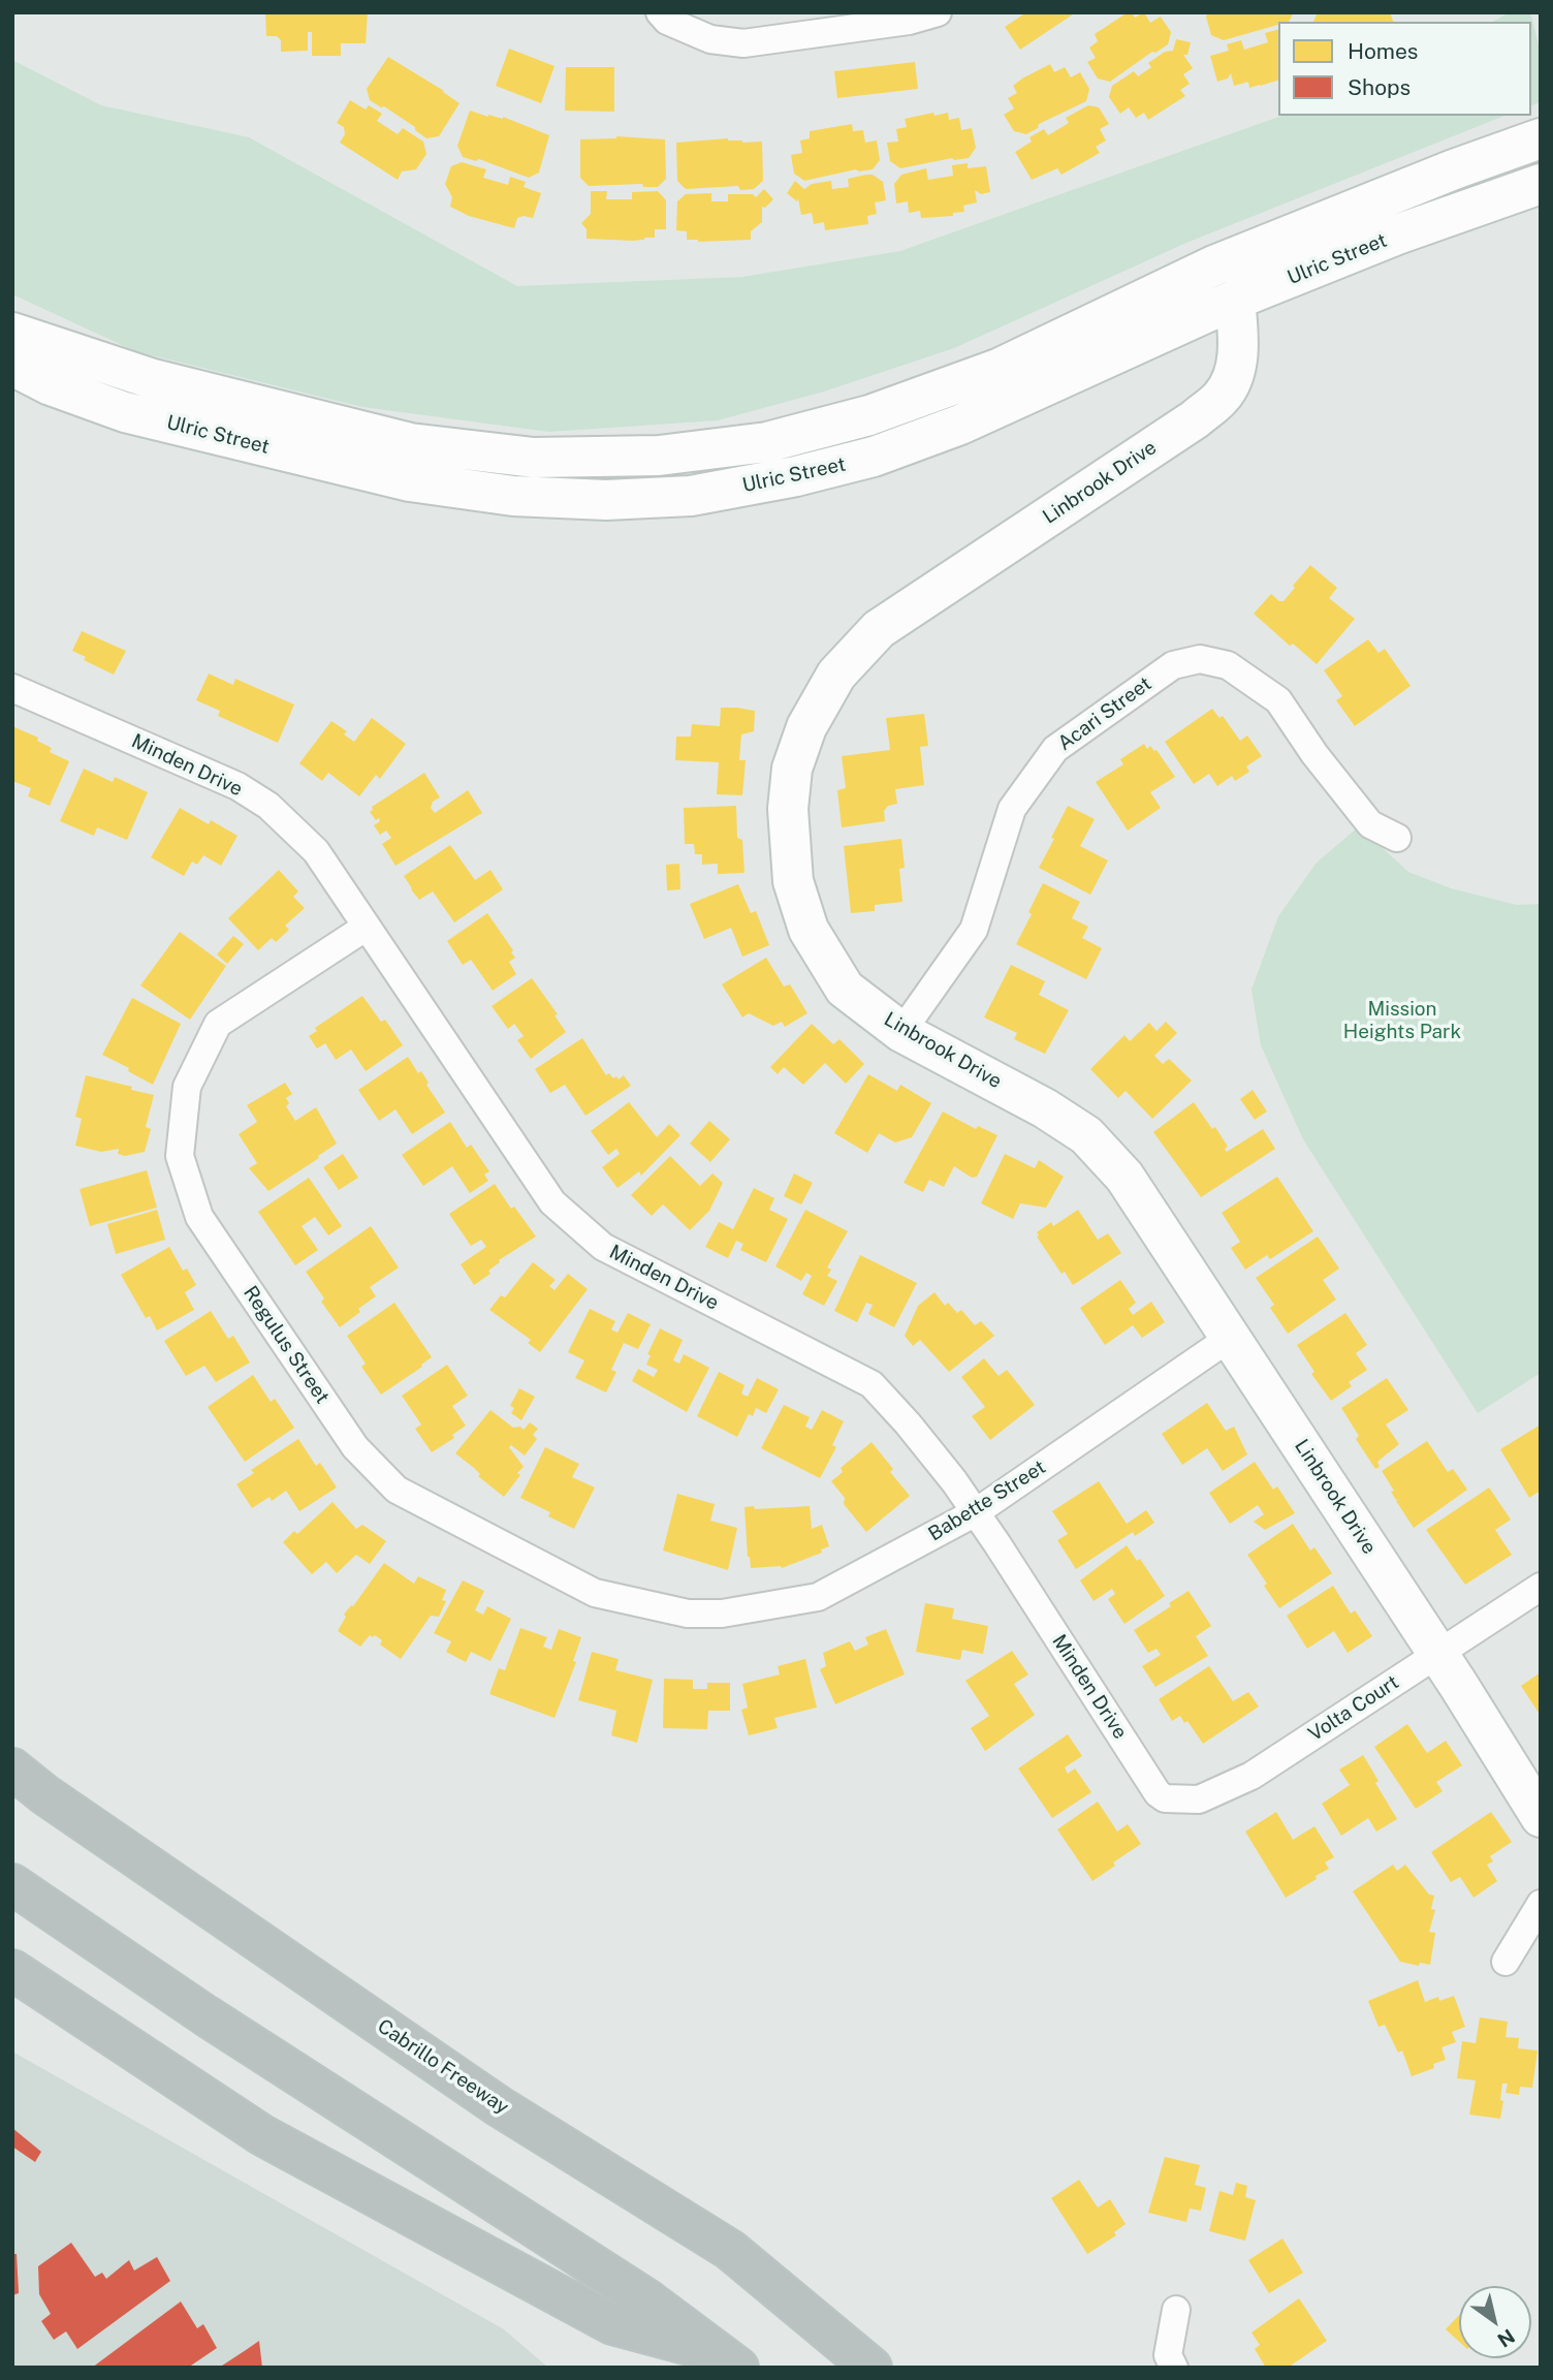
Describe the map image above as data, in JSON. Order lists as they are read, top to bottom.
{
  "streets": {
    "highway": ["Cabrillo Freeway"],
    "main road": ["Ulric Street", "Linbrook Drive"],
    "street": [
      "Acari Street",
      "Minden Drive",
      "Regulus Street",
      "Babette Street",
      "Volta Court"
    ]
  },
  "crossings": [
    ["Ulric Street", "Linbrook Drive"],
    ["Linbrook Drive", "Acari Street"],
    ["Linbrook Drive", "Babette Street"],
    ["Linbrook Drive", "Volta Court"],
    ["Minden Drive", "Regulus Street"],
    ["Minden Drive", "Babette Street"],
    ["Minden Drive", "Volta Court"],
    ["Regulus Street", "Babette Street"]
  ],
  "parks": ["Mission Heights Park"],
  "legend": ["Homes", "Shops"],
  "north": "bottom right"
}
